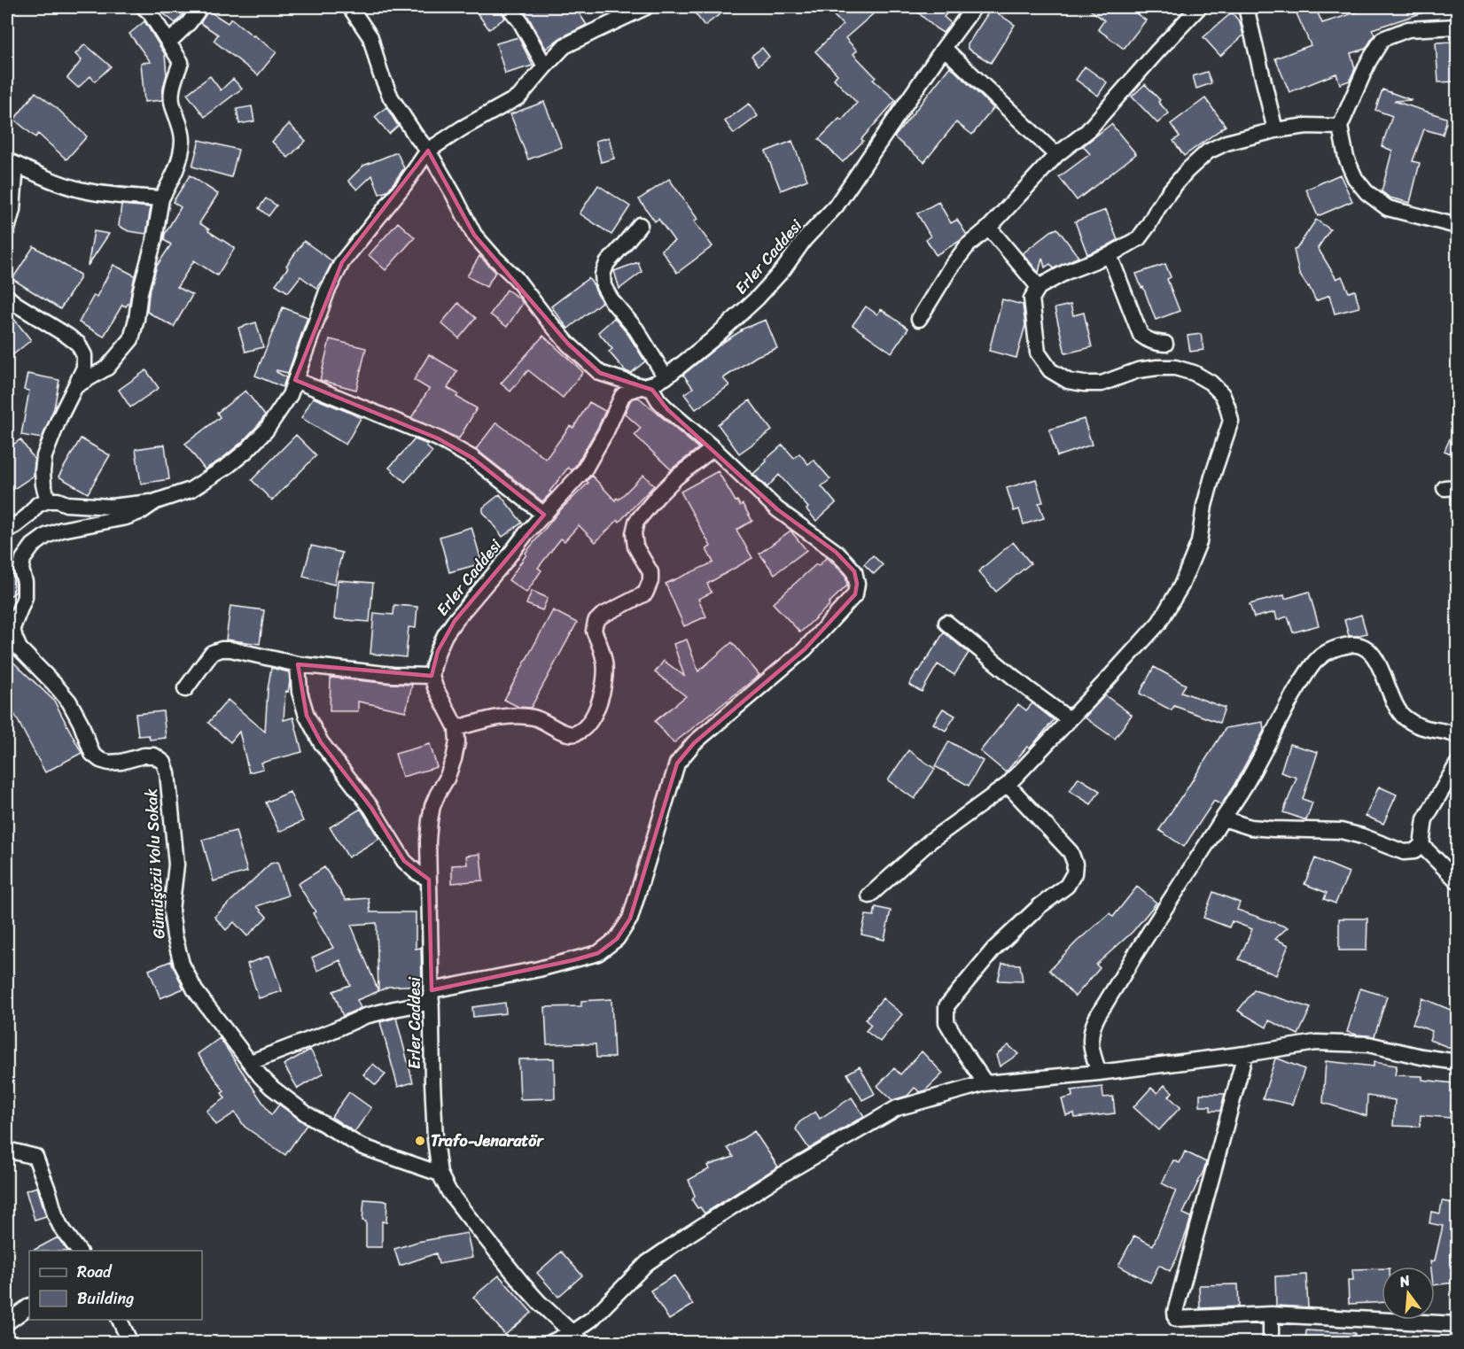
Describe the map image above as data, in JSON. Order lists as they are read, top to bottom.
{
  "streets": {
    "street": ["Erler Caddesi", "Gümüşözü Yolu Sokak"]
  },
  "crossings": [
    ["Erler Caddesi", "Gümüşözü Yolu Sokak"]
  ],
  "places": ["Trafo-Jenaratör"],
  "legend": ["Road", "Building"],
  "north": "top"
}
